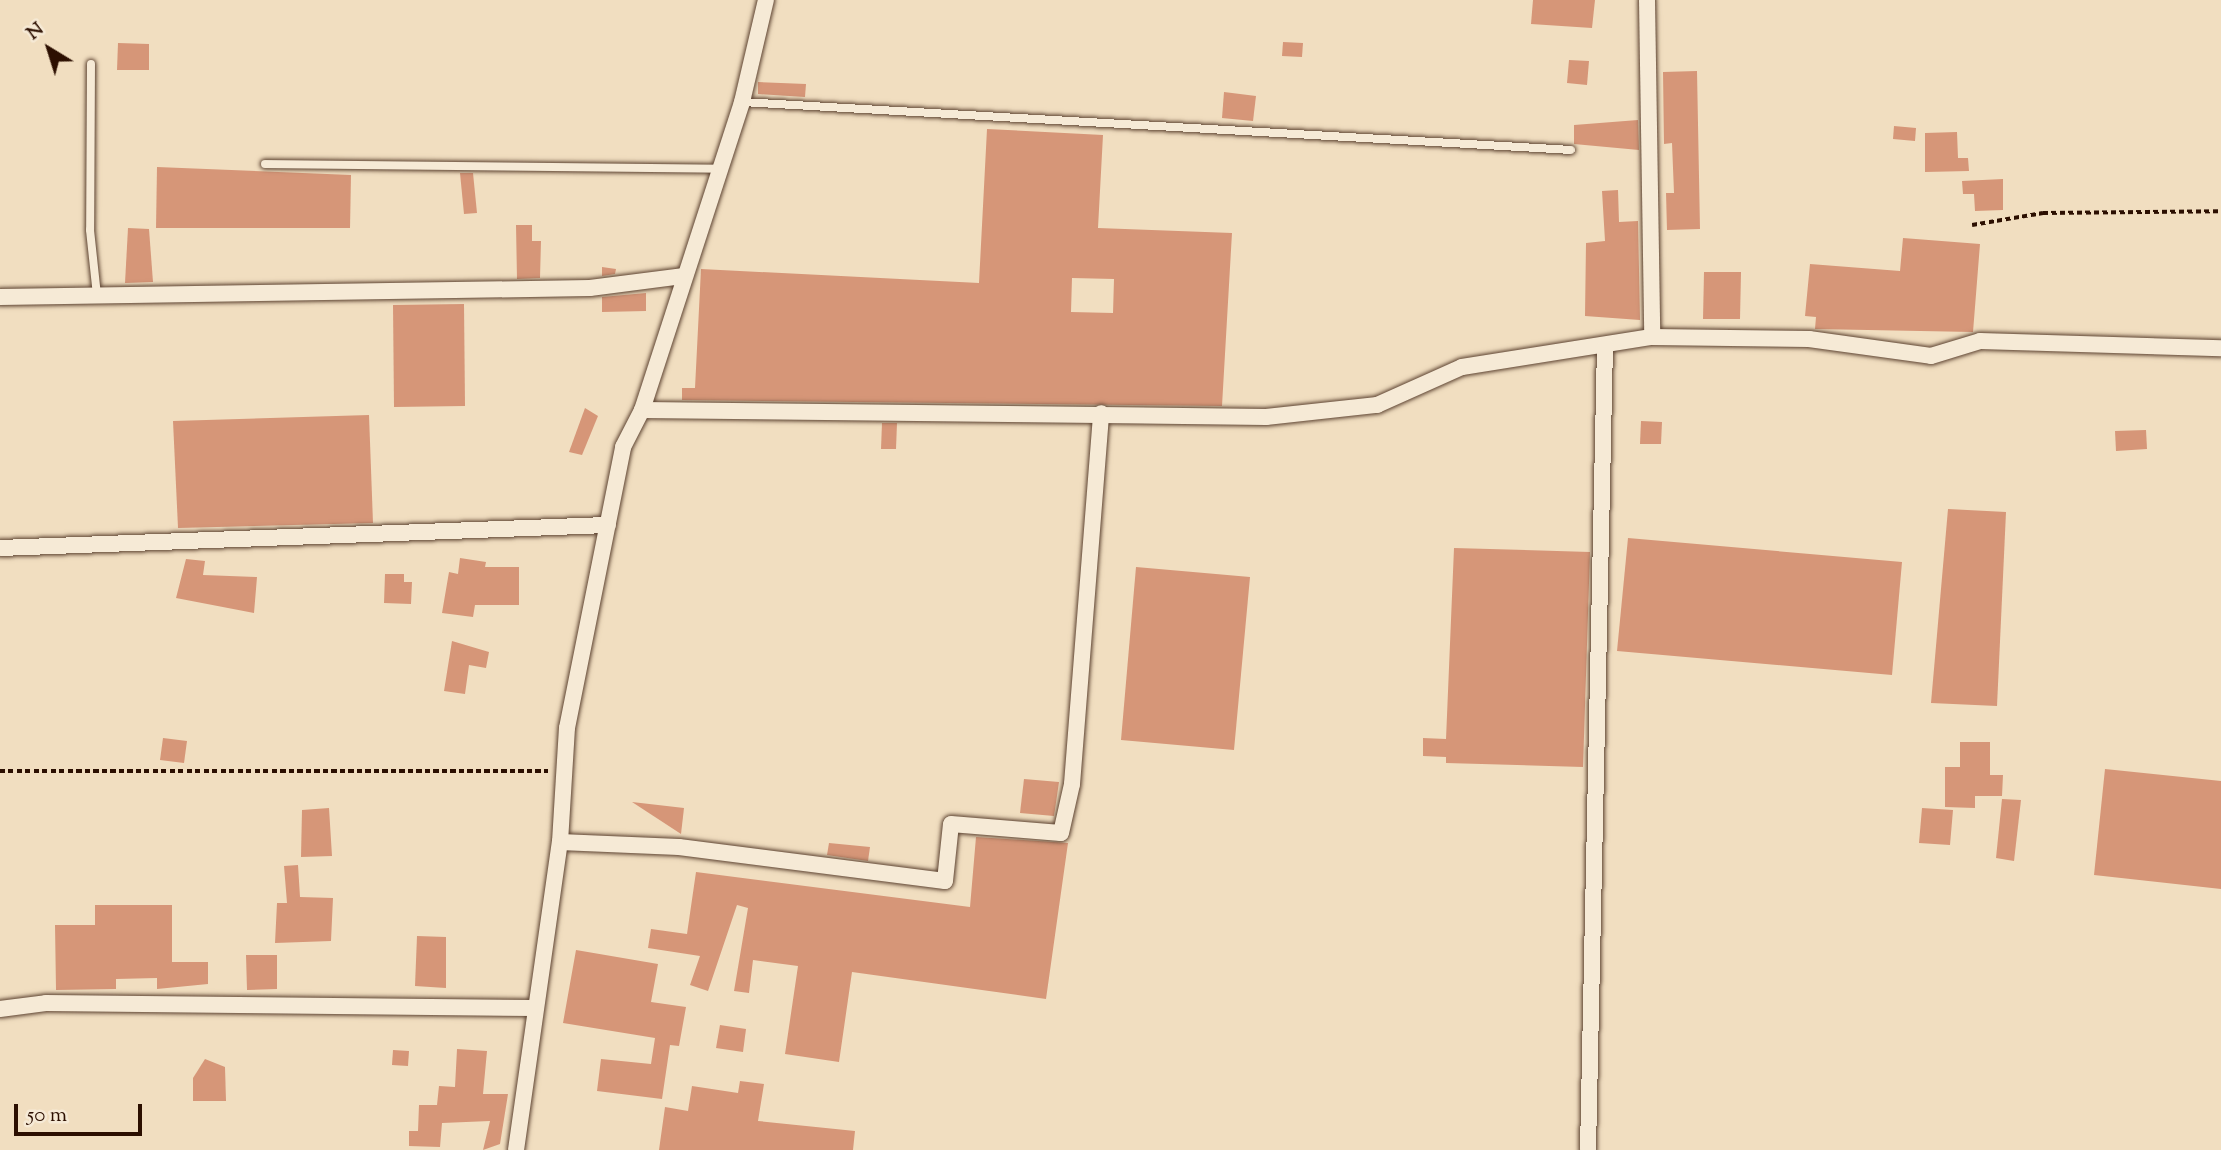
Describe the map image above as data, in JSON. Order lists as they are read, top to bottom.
{
  "scale_bar": "50 m",
  "north": "top left"
}
